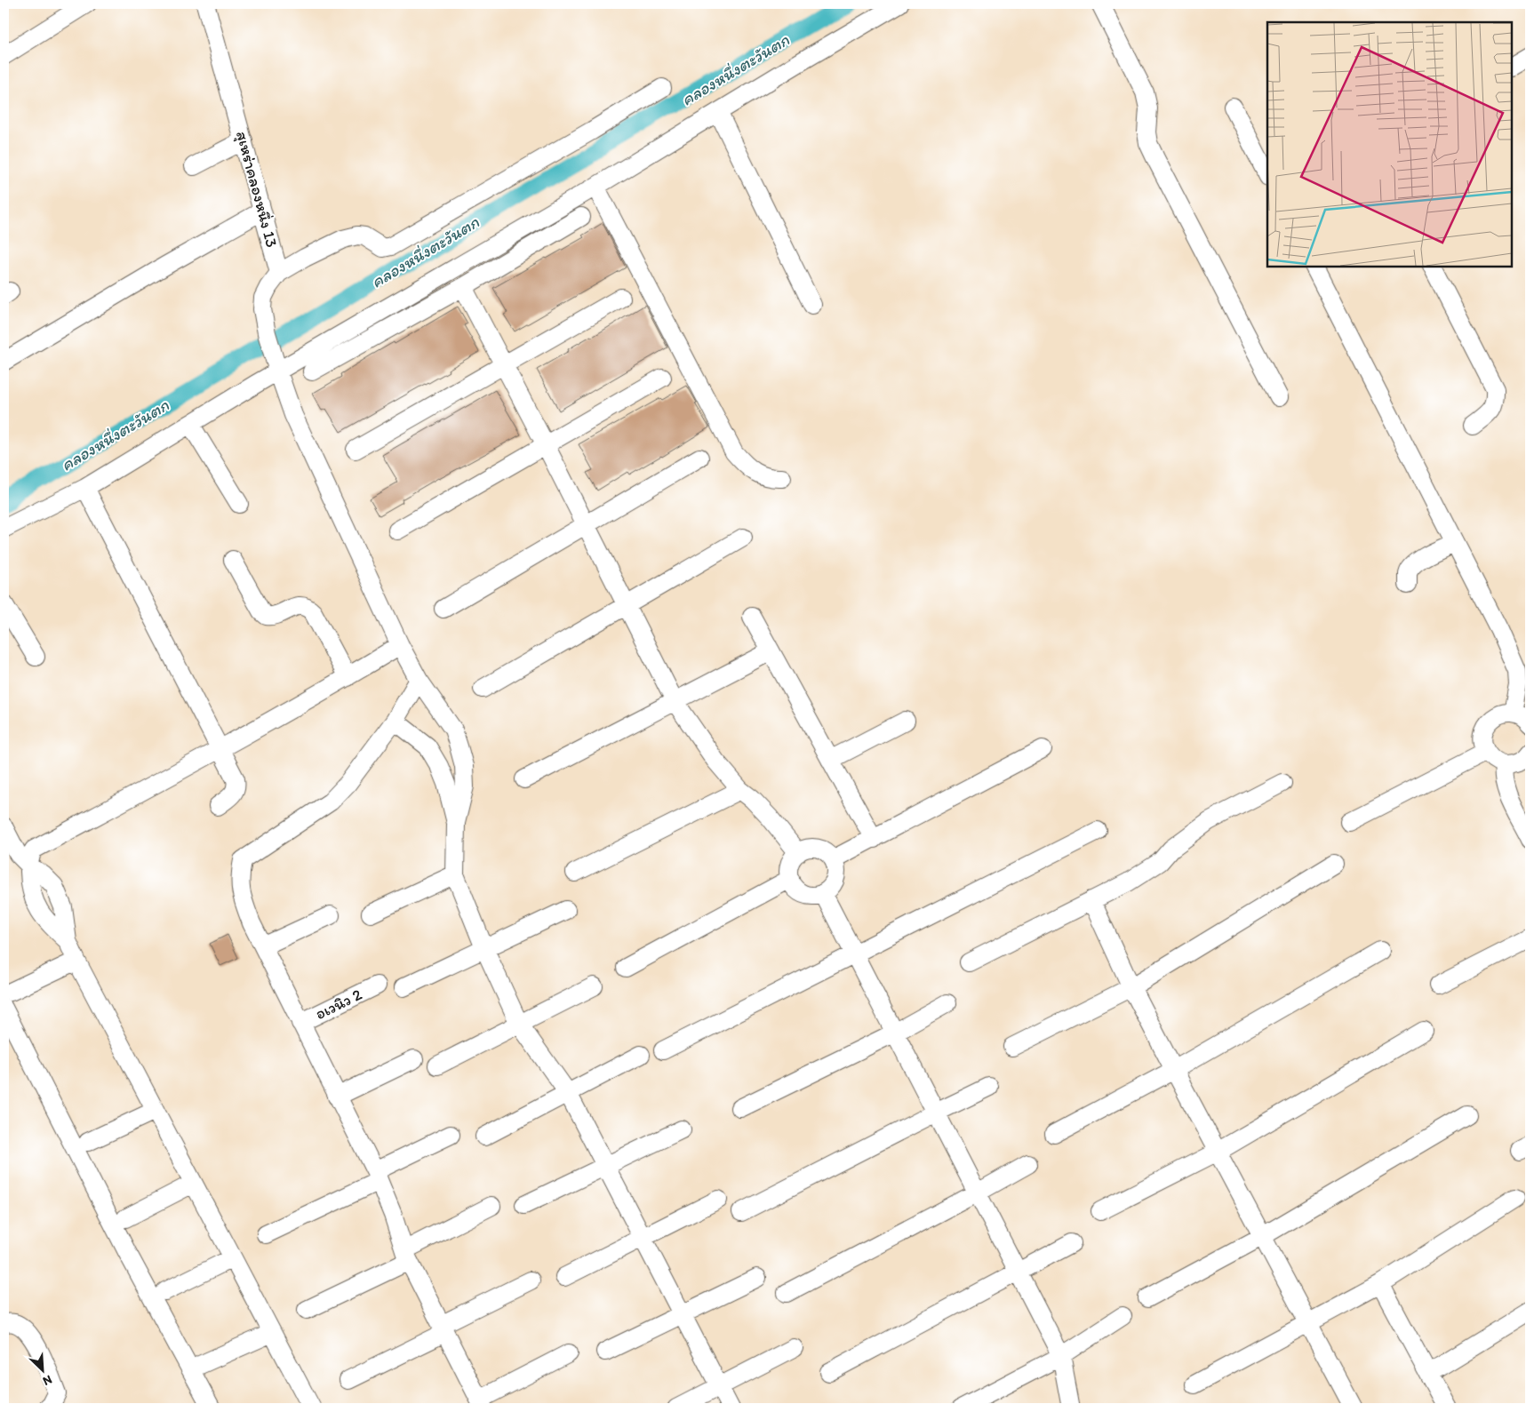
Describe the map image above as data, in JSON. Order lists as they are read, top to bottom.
{
  "streets": {
    "street": ["สุเหร่าคลองหนึ่ง 13", "อเวนิว 2"]
  },
  "water": ["คลองหนึ่งตะวันตก"],
  "north": "bottom right"
}
